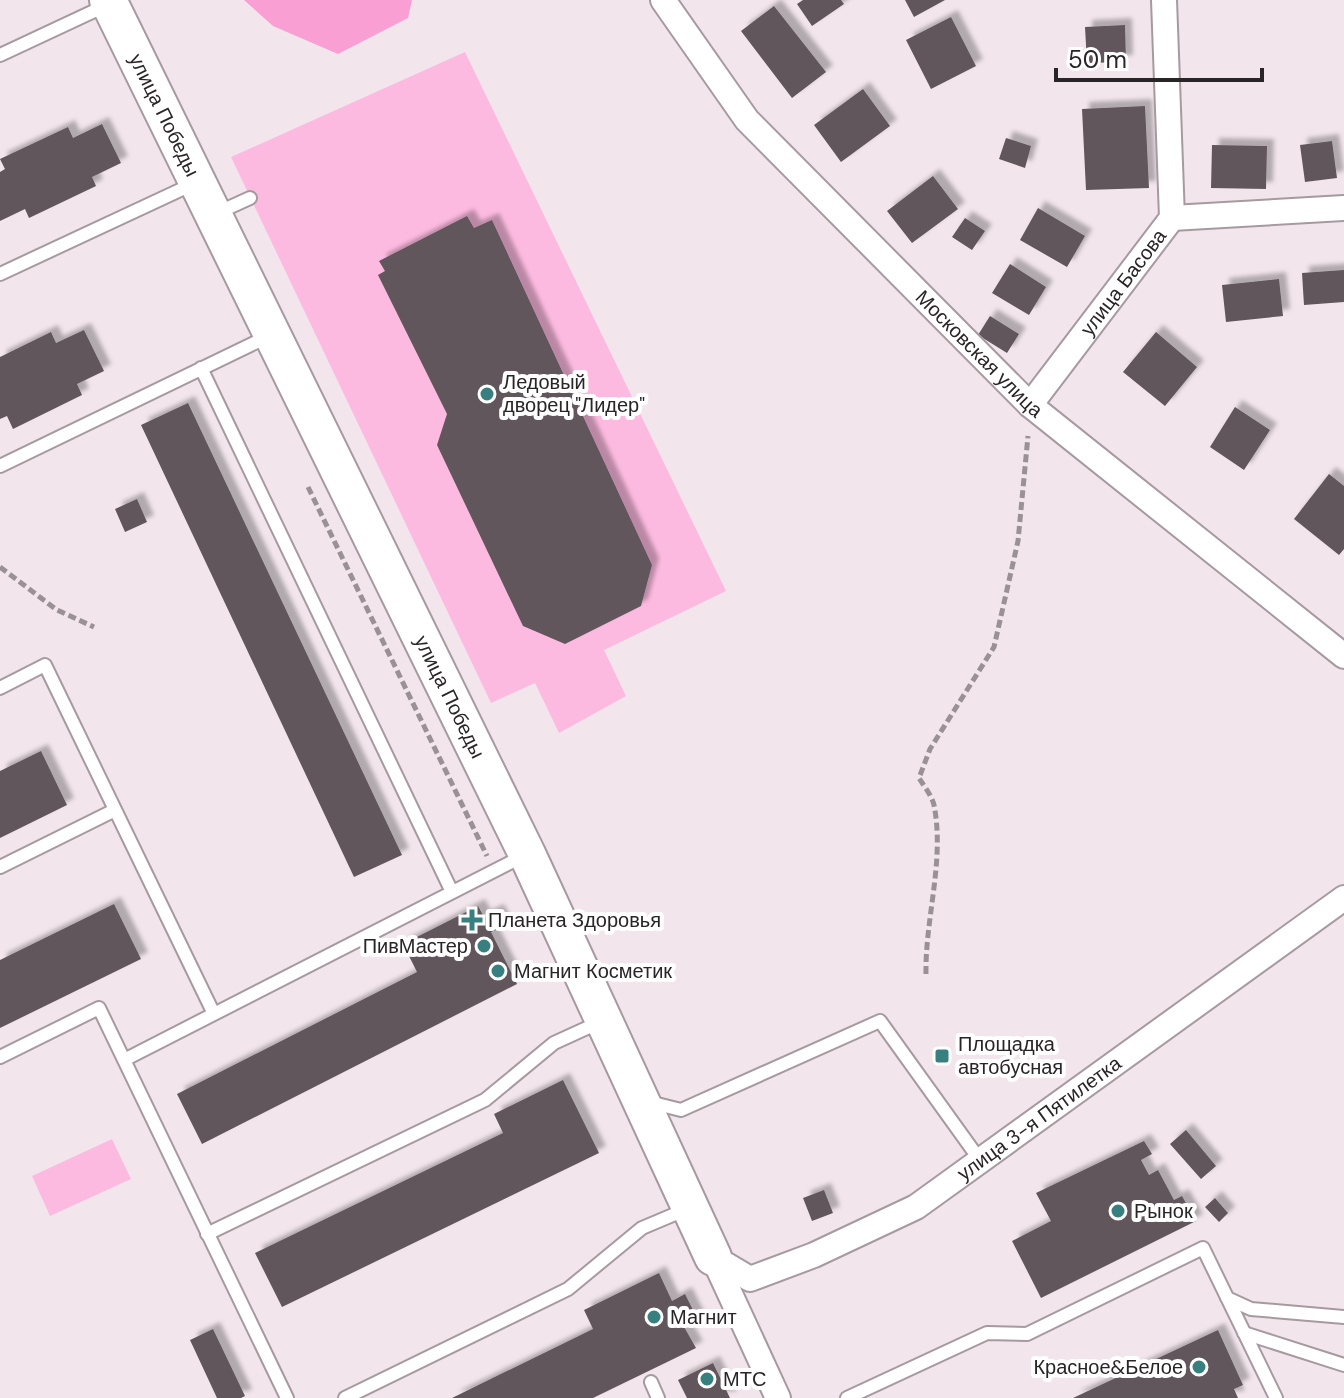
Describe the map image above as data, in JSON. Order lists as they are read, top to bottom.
{
  "streets": {
    "street": [
      "улица Победы",
      "улица Басова",
      "Московская улица",
      "улица 3-я Пятилетка"
    ]
  },
  "crossings": [
    ["улица Победы", "улица 3-я Пятилетка"],
    ["улица Басова", "Московская улица"]
  ],
  "places": {
    "other": [
      "Ледовый дворец \"Лидер\"",
      "ПивМастер",
      "Магнит Косметик",
      "Рынок",
      "Магнит",
      "Красное&Белое",
      "МТС"
    ],
    "health": ["Планета Здоровья"],
    "transit": ["Площадка автобусная"]
  },
  "scale_bar": "50 m"
}
